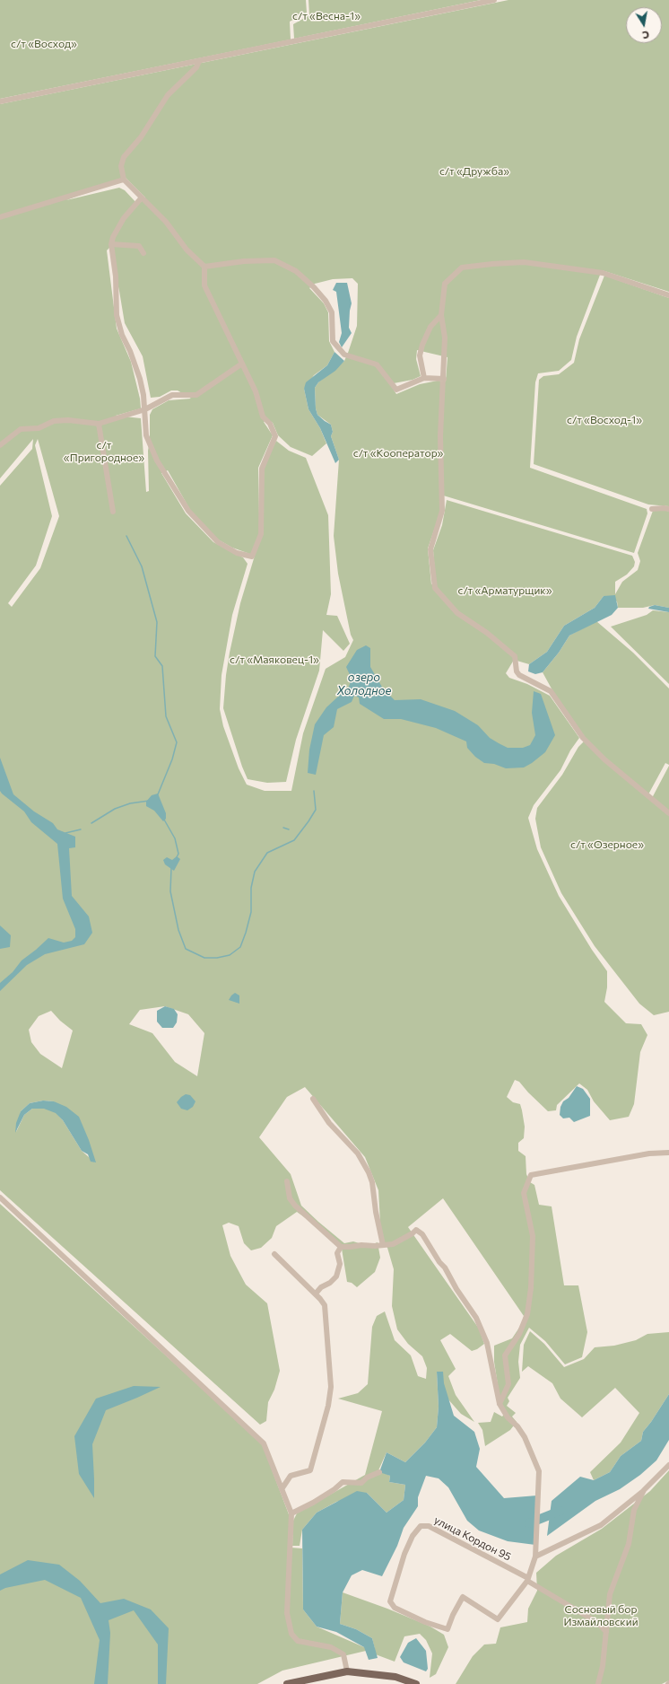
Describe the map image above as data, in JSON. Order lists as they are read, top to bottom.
{
  "streets": {
    "street": ["улица Кордон 95"]
  },
  "water": ["озеро Холодное"],
  "parks": [
    "с/т «Весна-1»",
    "с/т «Восход»",
    "с/т «Дружба»",
    "с/т «Восход-1»",
    "с/т «Пригородное»",
    "с/т «Кооператор»",
    "с/т «Арматурщик»",
    "с/т «Маяковец-1»",
    "с/т «Озерное»",
    "Сосновый бор Измайловский"
  ],
  "north": "bottom"
}
